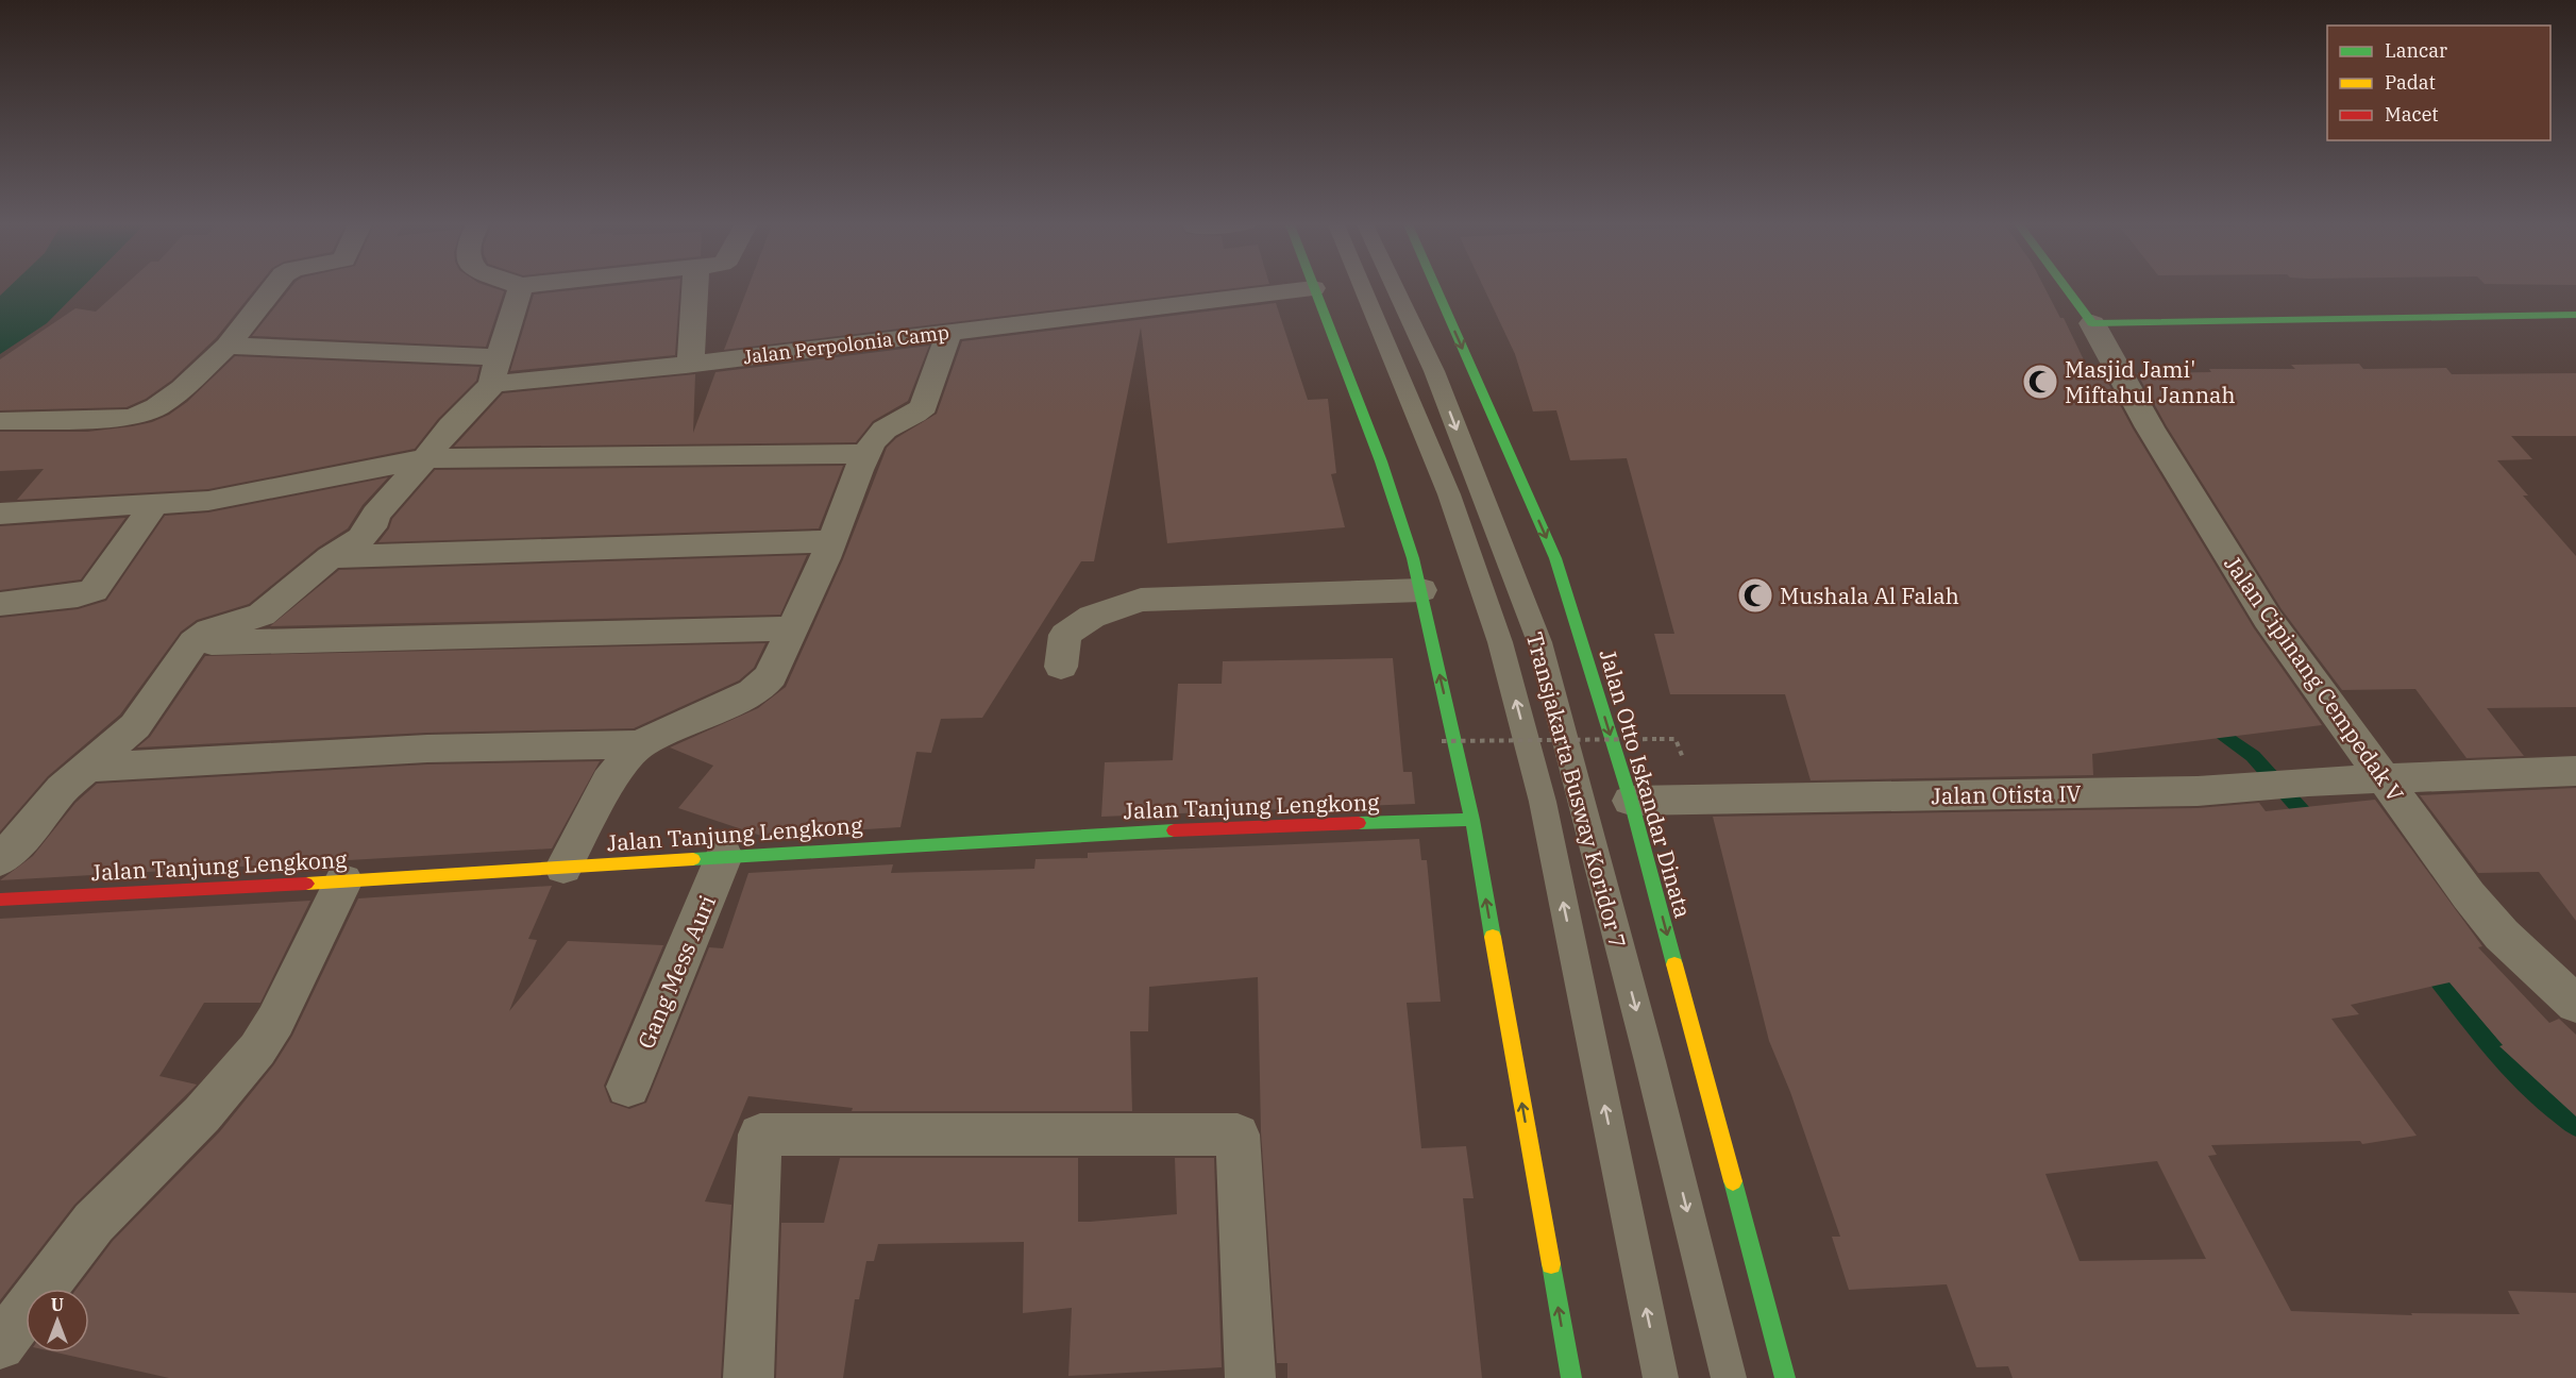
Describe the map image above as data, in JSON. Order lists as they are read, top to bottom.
{
  "streets": {
    "main road": ["Jalan Otto Iskandar Dinata", "Jalan Tanjung Lengkong"],
    "street": [
      "Jalan Perpolonia Camp",
      "Jalan Cipinang Cempedak V",
      "Jalan Otista IV",
      "Gang Mess Auri"
    ],
    "lane": ["Transjakarta Busway Koridor 7"]
  },
  "crossings": [
    ["Jalan Cipinang Cempedak V", "Jalan Otista IV"],
    ["Jalan Otto Iskandar Dinata", "Jalan Otista IV"],
    ["Jalan Tanjung Lengkong", "Gang Mess Auri"]
  ],
  "one_way": ["Jalan Otto Iskandar Dinata"],
  "places": {
    "mosque": ["Masjid Jami' Miftahul Jannah", "Mushala Al Falah"]
  },
  "legend": ["Lancar", "Padat", "Macet"],
  "north": "top"
}
